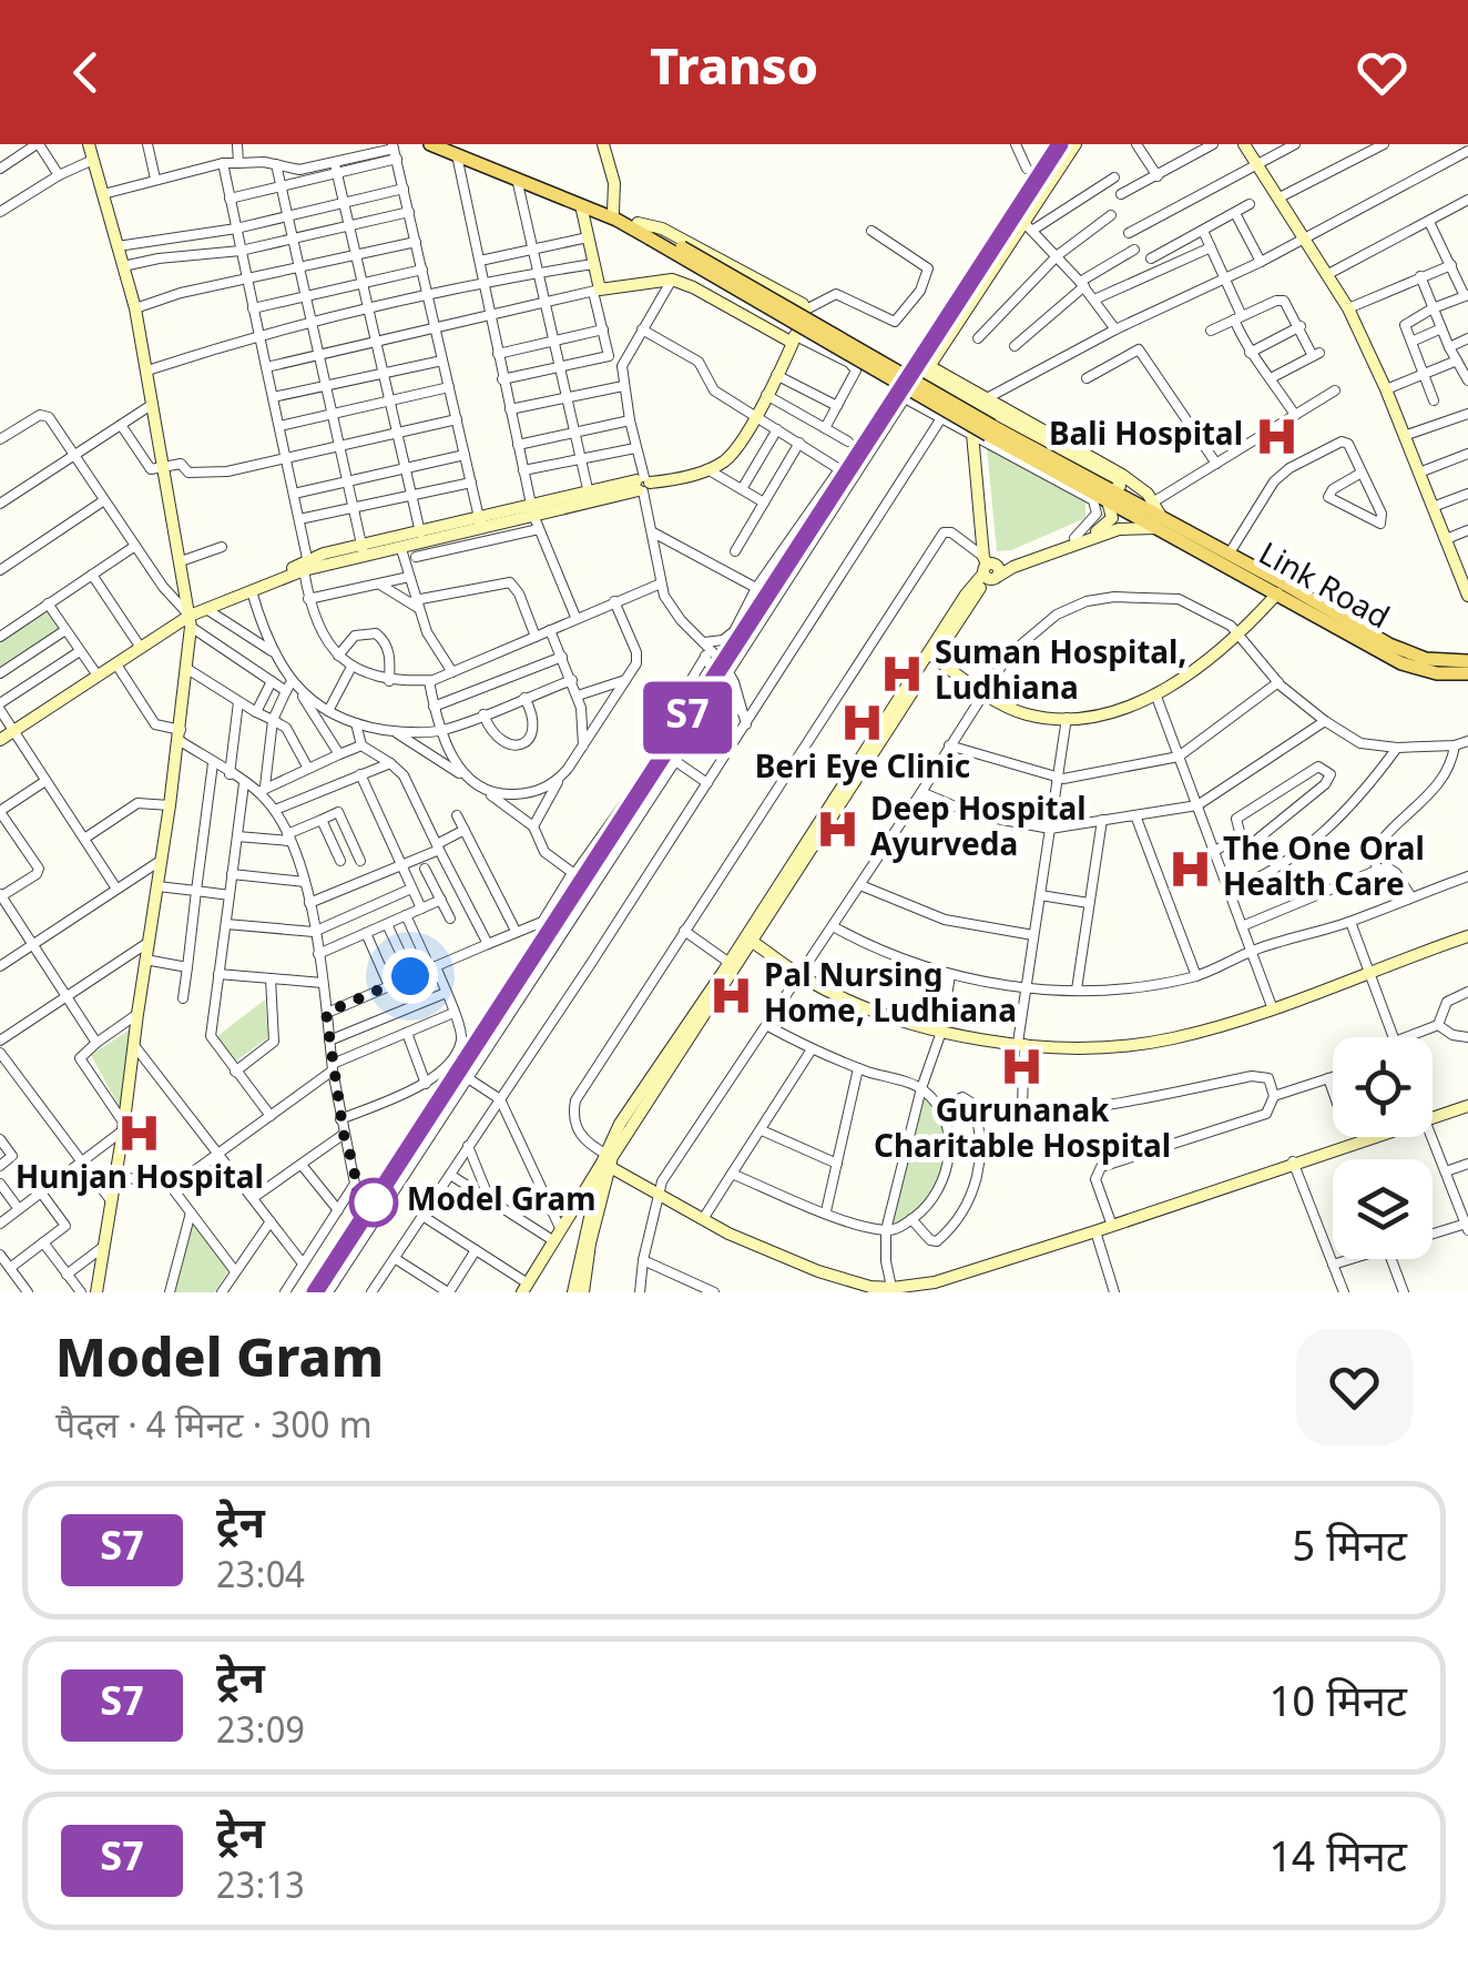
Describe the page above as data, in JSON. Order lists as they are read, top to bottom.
{
  "streets": {
    "main road": ["Link Road"]
  },
  "places": {
    "hospital": [
      "Bali Hospital",
      "Suman Hospital, Ludhiana",
      "Beri Eye Clinic",
      "Deep Hospital Ayurveda",
      "The One Oral Health Care",
      "Pal Nursing Home, Ludhiana",
      "Gurunanak Charitable Hospital",
      "Hunjan Hospital"
    ],
    "other": ["Model Gram"]
  },
  "page": {
    "header": "Transo",
    "on_map": "S7",
    "heading": ["Model Gram", "पैदल · 4 मिनट · 300 m"],
    "list": [
      {
        "mark": "S7",
        "name": "ट्रेन",
        "note": "23:04",
        "value": "5 मिनट"
      },
      {
        "mark": "S7",
        "name": "ट्रेन",
        "note": "23:09",
        "value": "10 मिनट"
      },
      {
        "mark": "S7",
        "name": "ट्रेन",
        "note": "23:13",
        "value": "14 मिनट"
      }
    ]
  }
}
